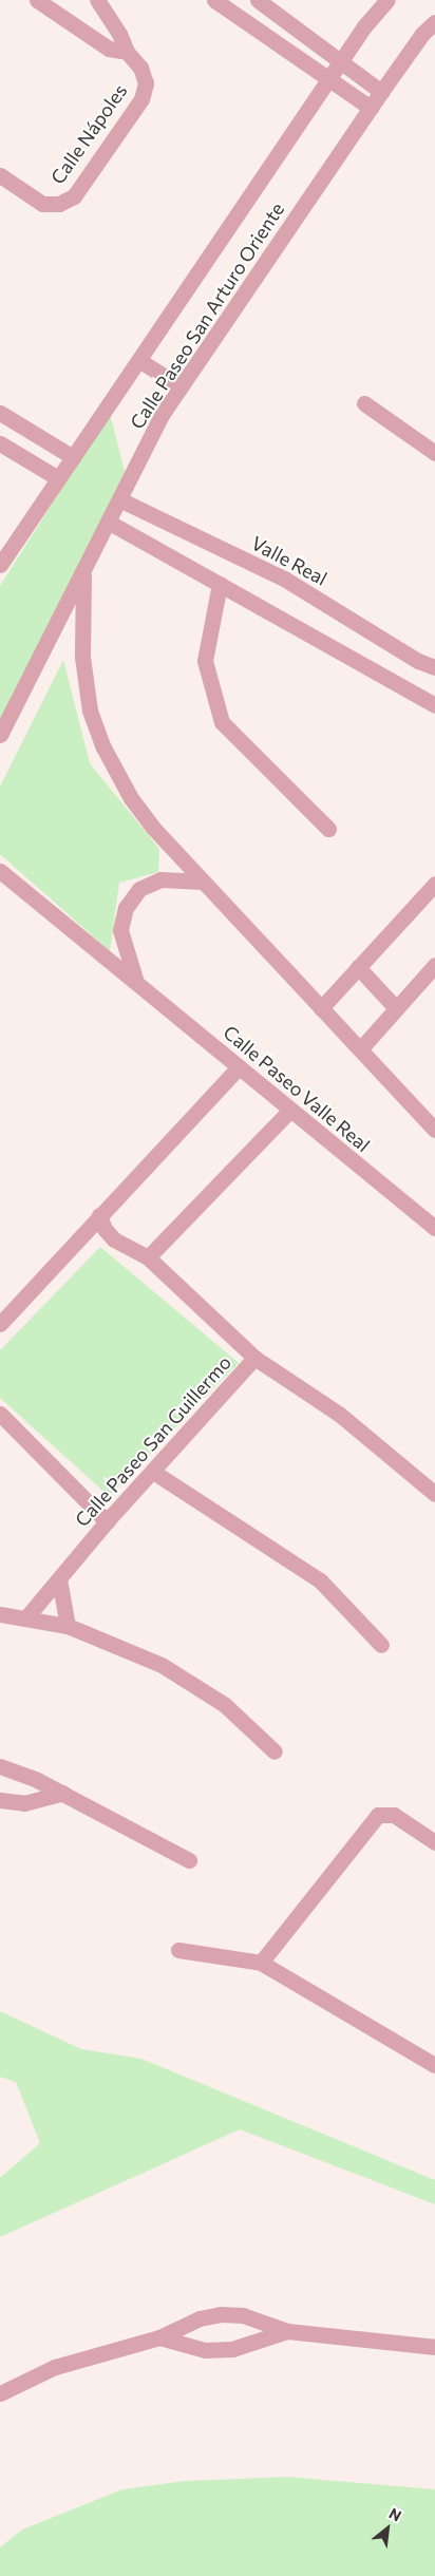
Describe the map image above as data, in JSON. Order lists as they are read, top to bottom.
{
  "streets": {
    "street": [
      "Calle Nápoles",
      "Calle Paseo San Arturo Oriente",
      "Valle Real",
      "Calle Paseo Valle Real",
      "Calle Paseo San Guillermo"
    ]
  },
  "crossings": [
    ["Calle Paseo San Arturo Oriente", "Valle Real"]
  ],
  "north": "top right"
}
